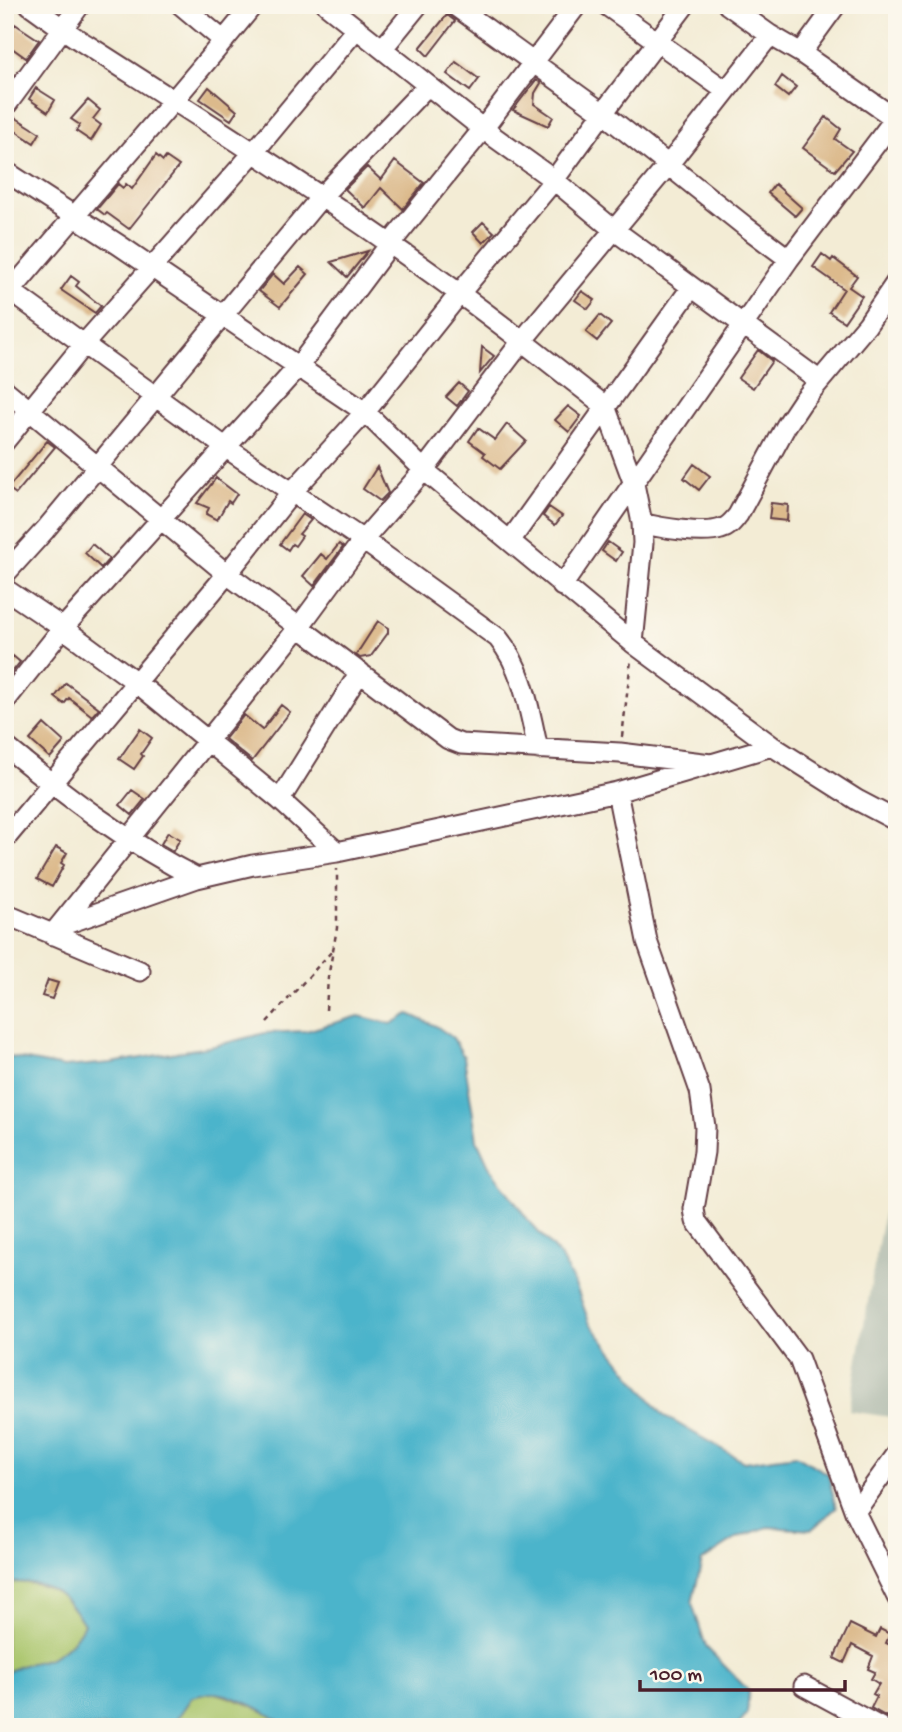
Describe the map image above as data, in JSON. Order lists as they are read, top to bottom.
{
  "scale_bar": "100 m"
}
